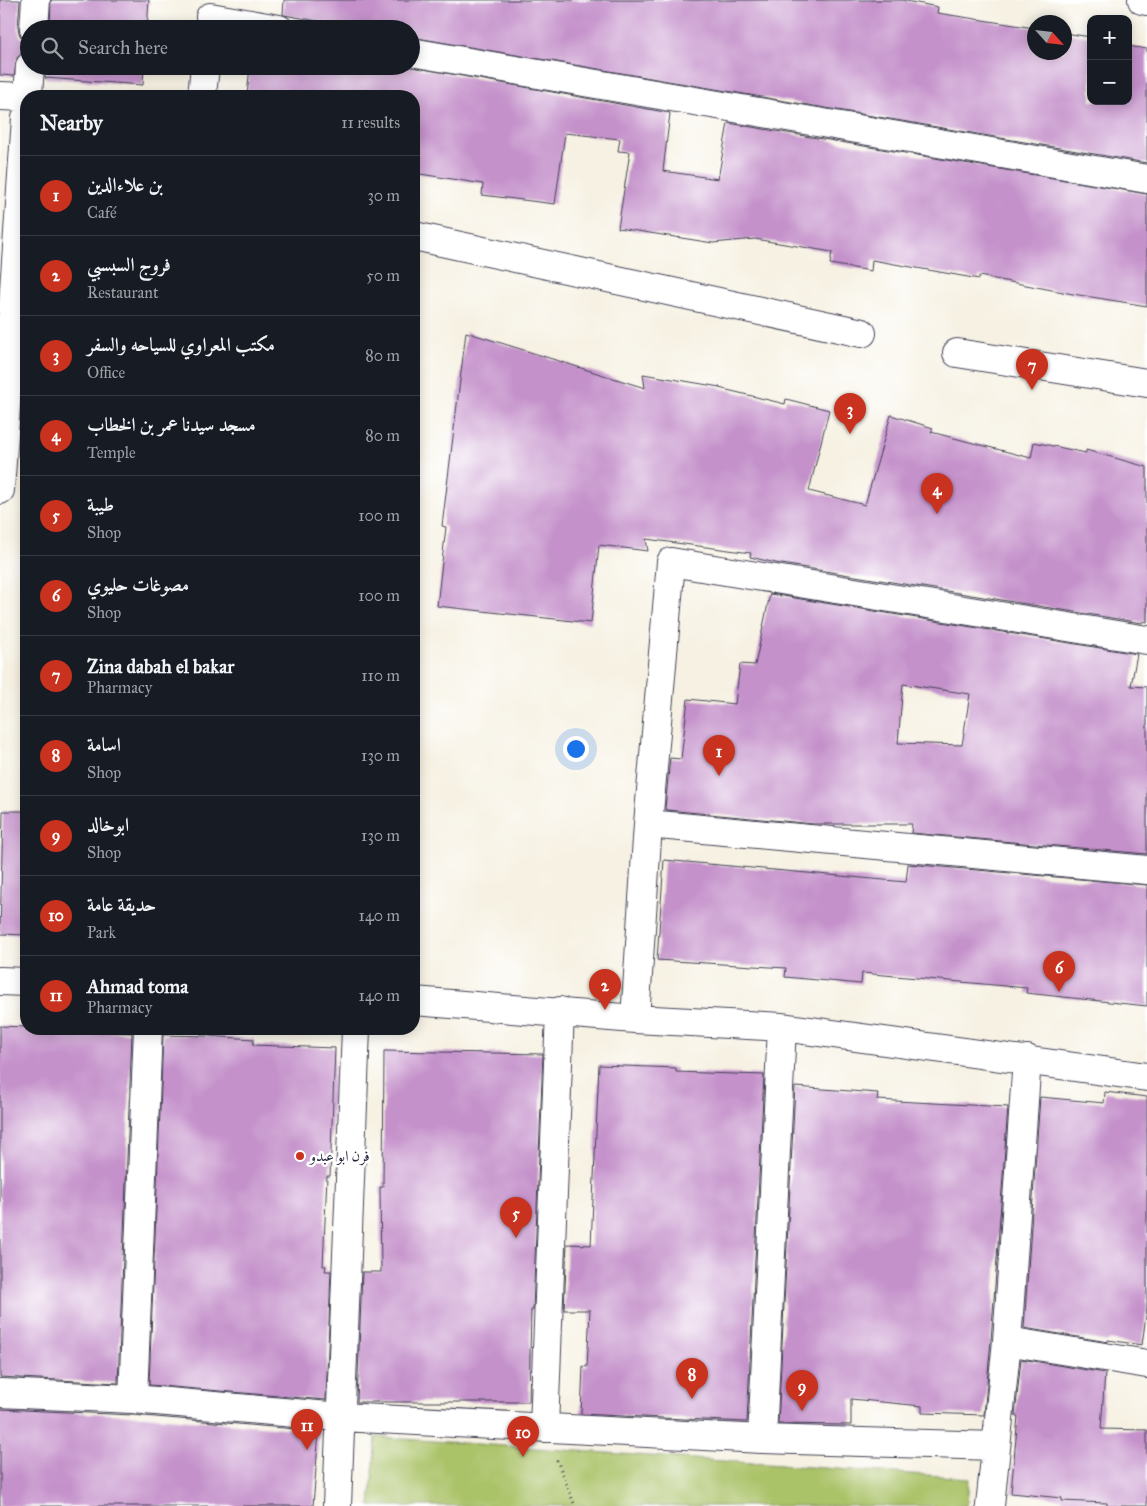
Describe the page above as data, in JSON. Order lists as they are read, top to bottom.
{
  "places": ["فرن ابو عبدو"],
  "north": "bottom right",
  "page": {
    "map_buttons": ["+", "−"],
    "search": "Search here",
    "heading": ["Nearby", "11 results"],
    "list": [
      {
        "mark": "1",
        "name": "بن علاءالدين",
        "note": "Café",
        "value": "30 m"
      },
      {
        "mark": "2",
        "name": "فروج السبسبي",
        "note": "Restaurant",
        "value": "50 m"
      },
      {
        "mark": "3",
        "name": "مكتب المعراوي للسياحه والسفر",
        "note": "Office",
        "value": "80 m"
      },
      {
        "mark": "4",
        "name": "مسجد سيدنا عمر بن الخطاب",
        "note": "Temple",
        "value": "80 m"
      },
      {
        "mark": "5",
        "name": "طيبة",
        "note": "Shop",
        "value": "100 m"
      },
      {
        "mark": "6",
        "name": "مصوغات حليوي",
        "note": "Shop",
        "value": "100 m"
      },
      {
        "mark": "7",
        "name": "Zina dabah el bakar",
        "note": "Pharmacy",
        "value": "110 m"
      },
      {
        "mark": "8",
        "name": "اسامة",
        "note": "Shop",
        "value": "130 m"
      },
      {
        "mark": "9",
        "name": "ابوخالد",
        "note": "Shop",
        "value": "130 m"
      },
      {
        "mark": "10",
        "name": "حديقة عامة",
        "note": "Park",
        "value": "140 m"
      },
      {
        "mark": "11",
        "name": "Ahmad toma",
        "note": "Pharmacy",
        "value": "140 m"
      }
    ],
    "pins": [
      "7",
      "3",
      "4",
      "1",
      "6",
      "2",
      "5",
      "8",
      "9",
      "11",
      "10"
    ]
  }
}
